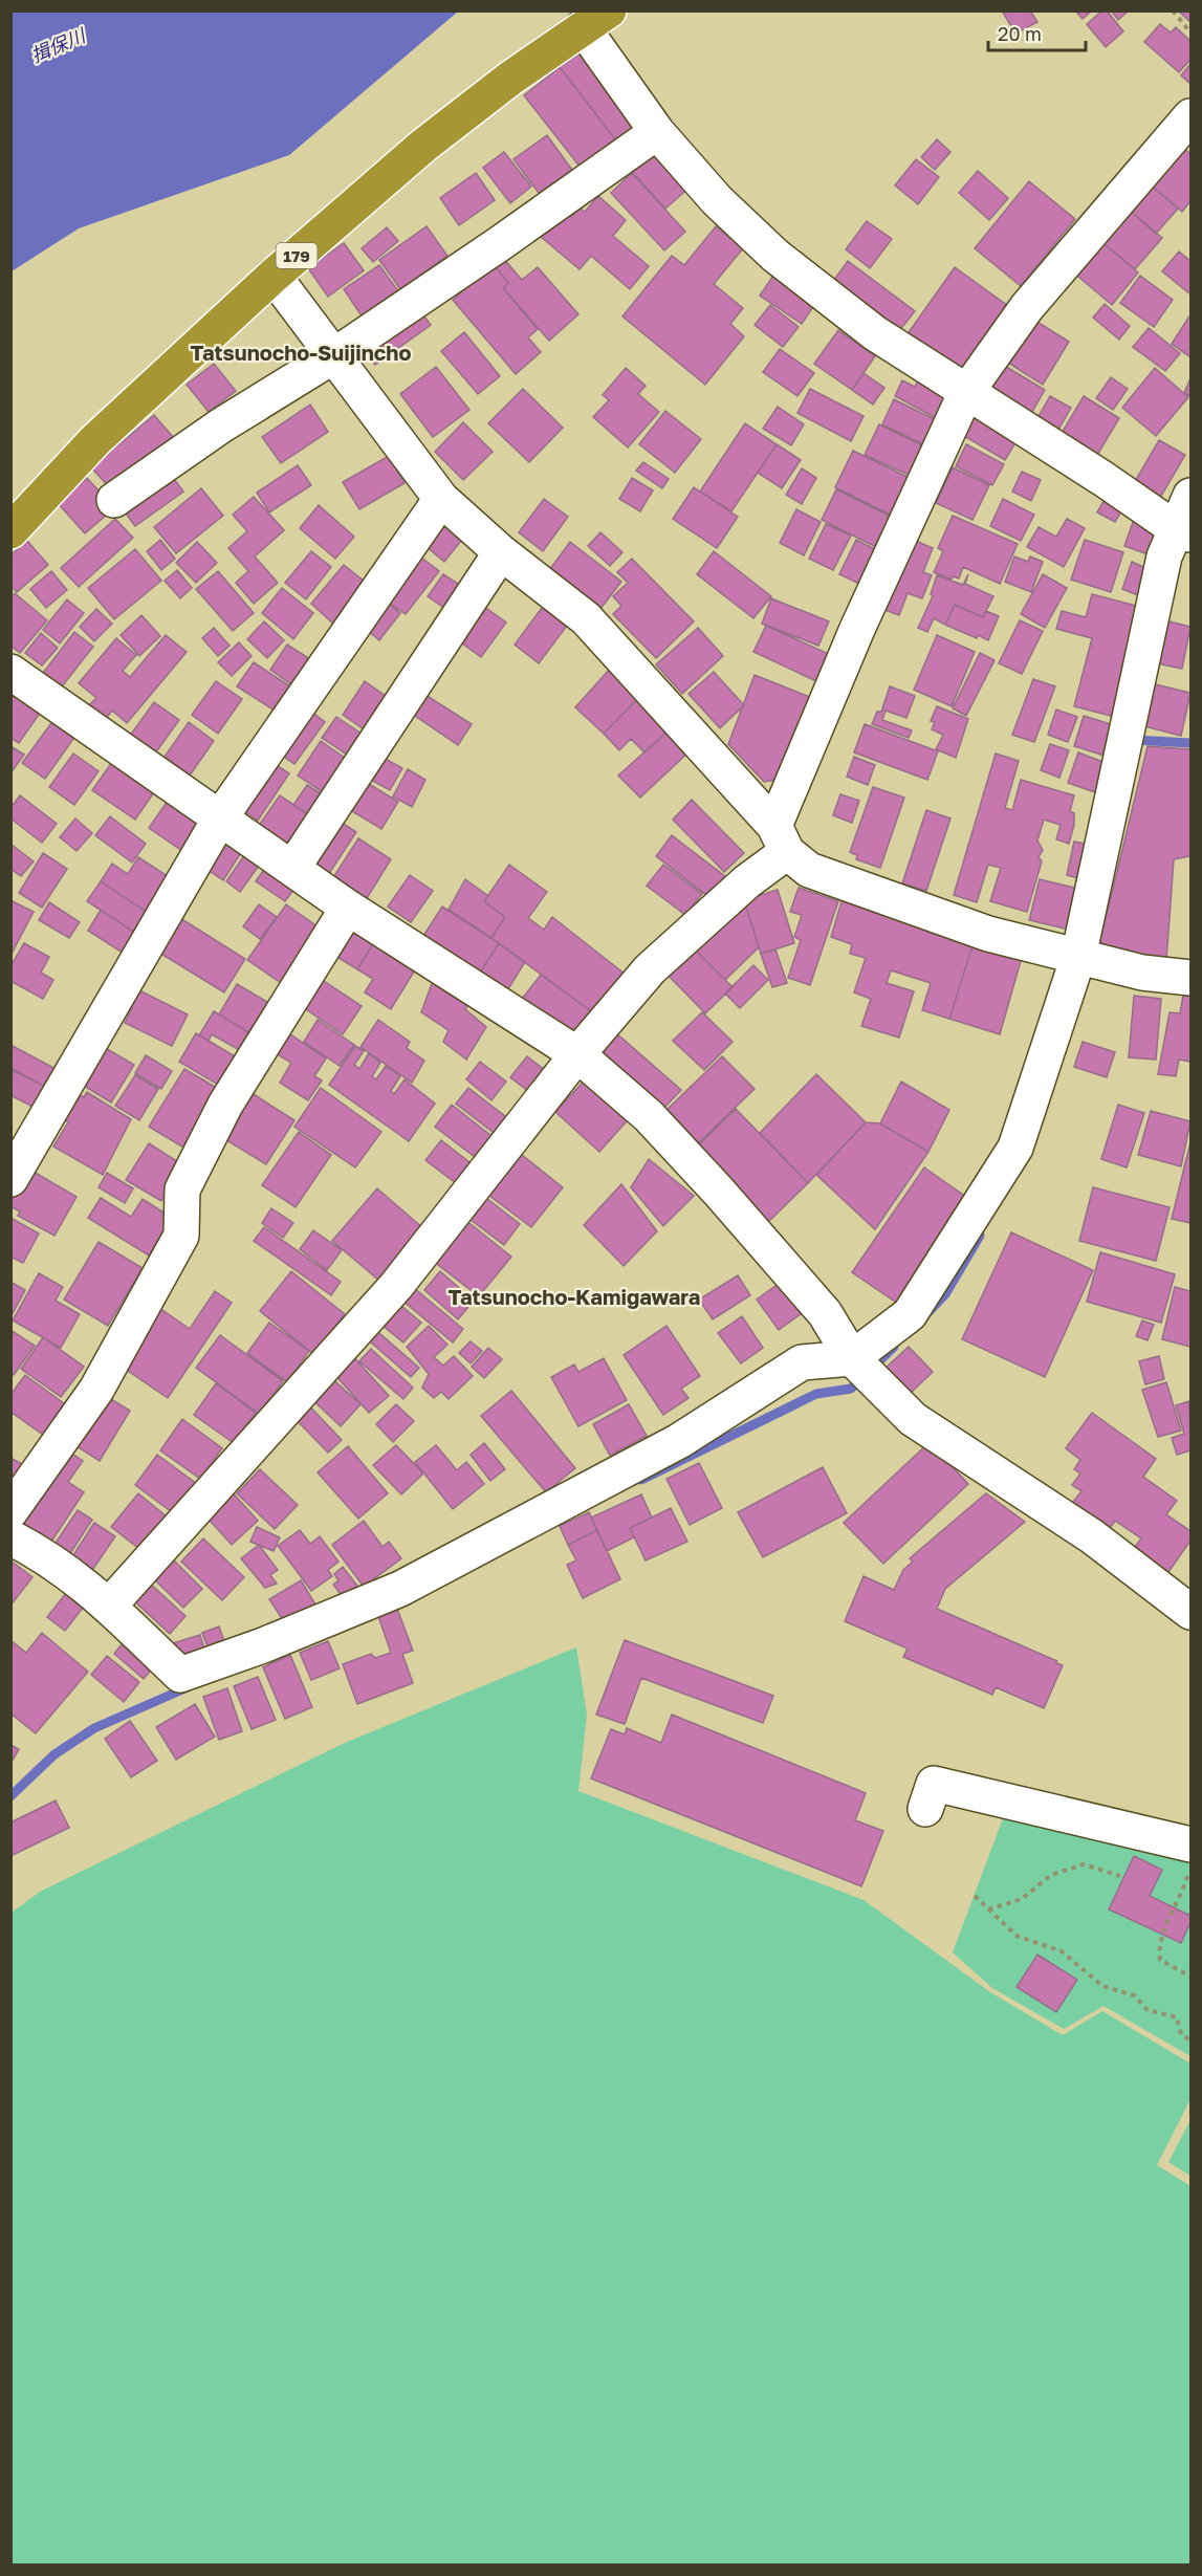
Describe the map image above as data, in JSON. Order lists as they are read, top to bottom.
{
  "streets": {
    "highway": ["179"]
  },
  "districts": ["Tatsunocho-Suijincho", "Tatsunocho-Kamigawara"],
  "water": ["揖保川"],
  "scale_bar": "20 m"
}
